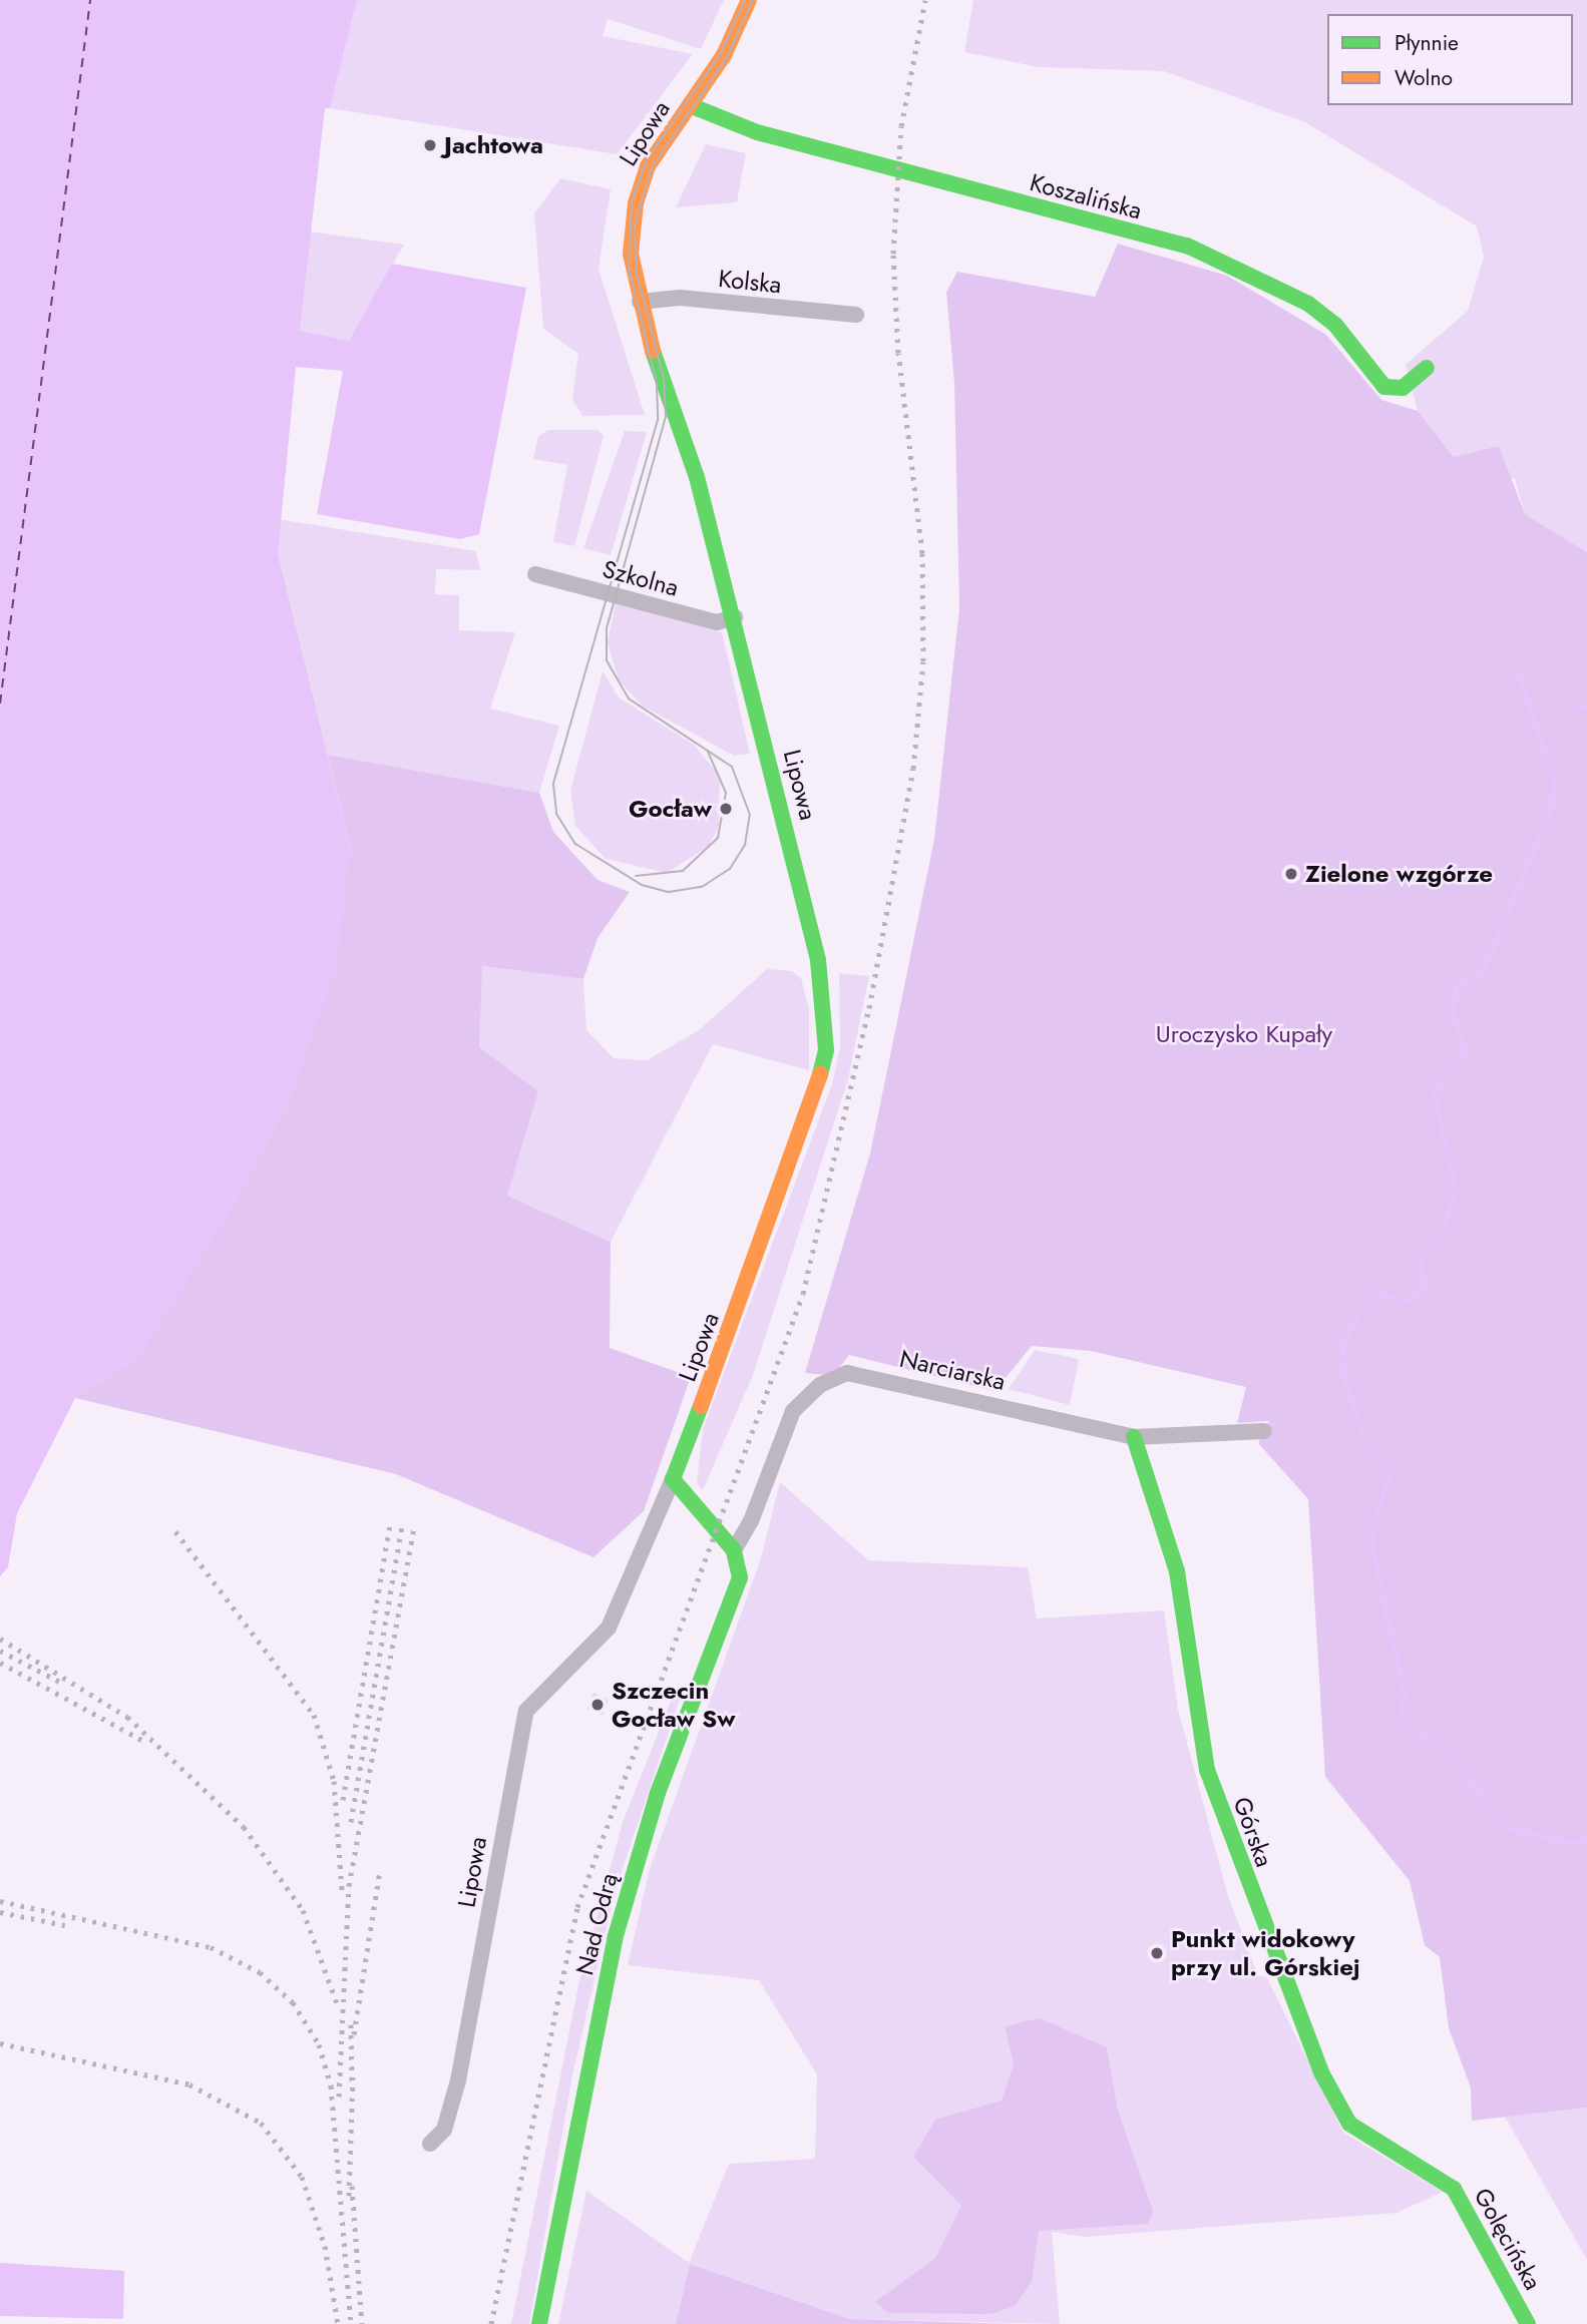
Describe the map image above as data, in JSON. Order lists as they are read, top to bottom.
{
  "streets": {
    "street": [
      "Lipowa",
      "Koszalińska",
      "Kolska",
      "Szkolna",
      "Narciarska",
      "Górska",
      "Nad Odrą",
      "Golęcińska"
    ]
  },
  "crossings": [
    ["Lipowa", "Koszalińska"],
    ["Lipowa", "Kolska"],
    ["Lipowa", "Szkolna"],
    ["Narciarska", "Górska"],
    ["Narciarska", "Nad Odrą"],
    ["Górska", "Golęcińska"]
  ],
  "parks": ["Uroczysko Kupały"],
  "places": [
    "Jachtowa",
    "Gocław",
    "Zielone wzgórze",
    "Szczecin Gocław Sw",
    "Punkt widokowy przy ul. Górskiej"
  ],
  "legend": ["Płynnie", "Wolno"]
}
